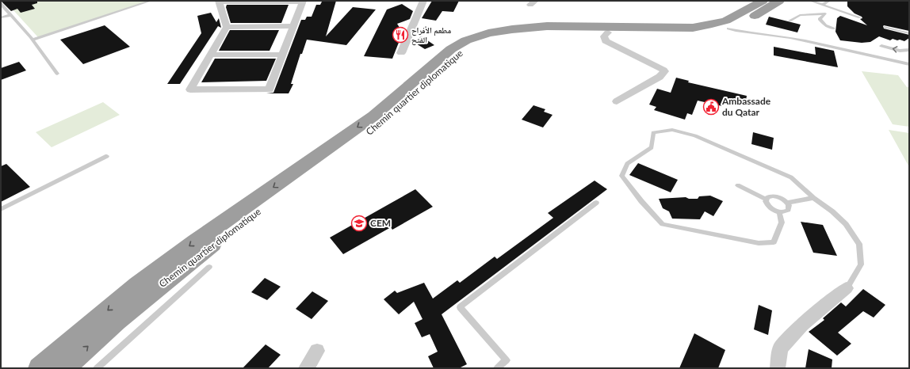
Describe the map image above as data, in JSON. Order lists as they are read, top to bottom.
{
  "streets": {
    "highway": ["Chemin quartier diplomatique"]
  },
  "places": {
    "restaurant": ["مطعم الأفراح الفتح"],
    "public building": ["Ambassade du Qatar"],
    "school or university": ["CEM"]
  }
}
